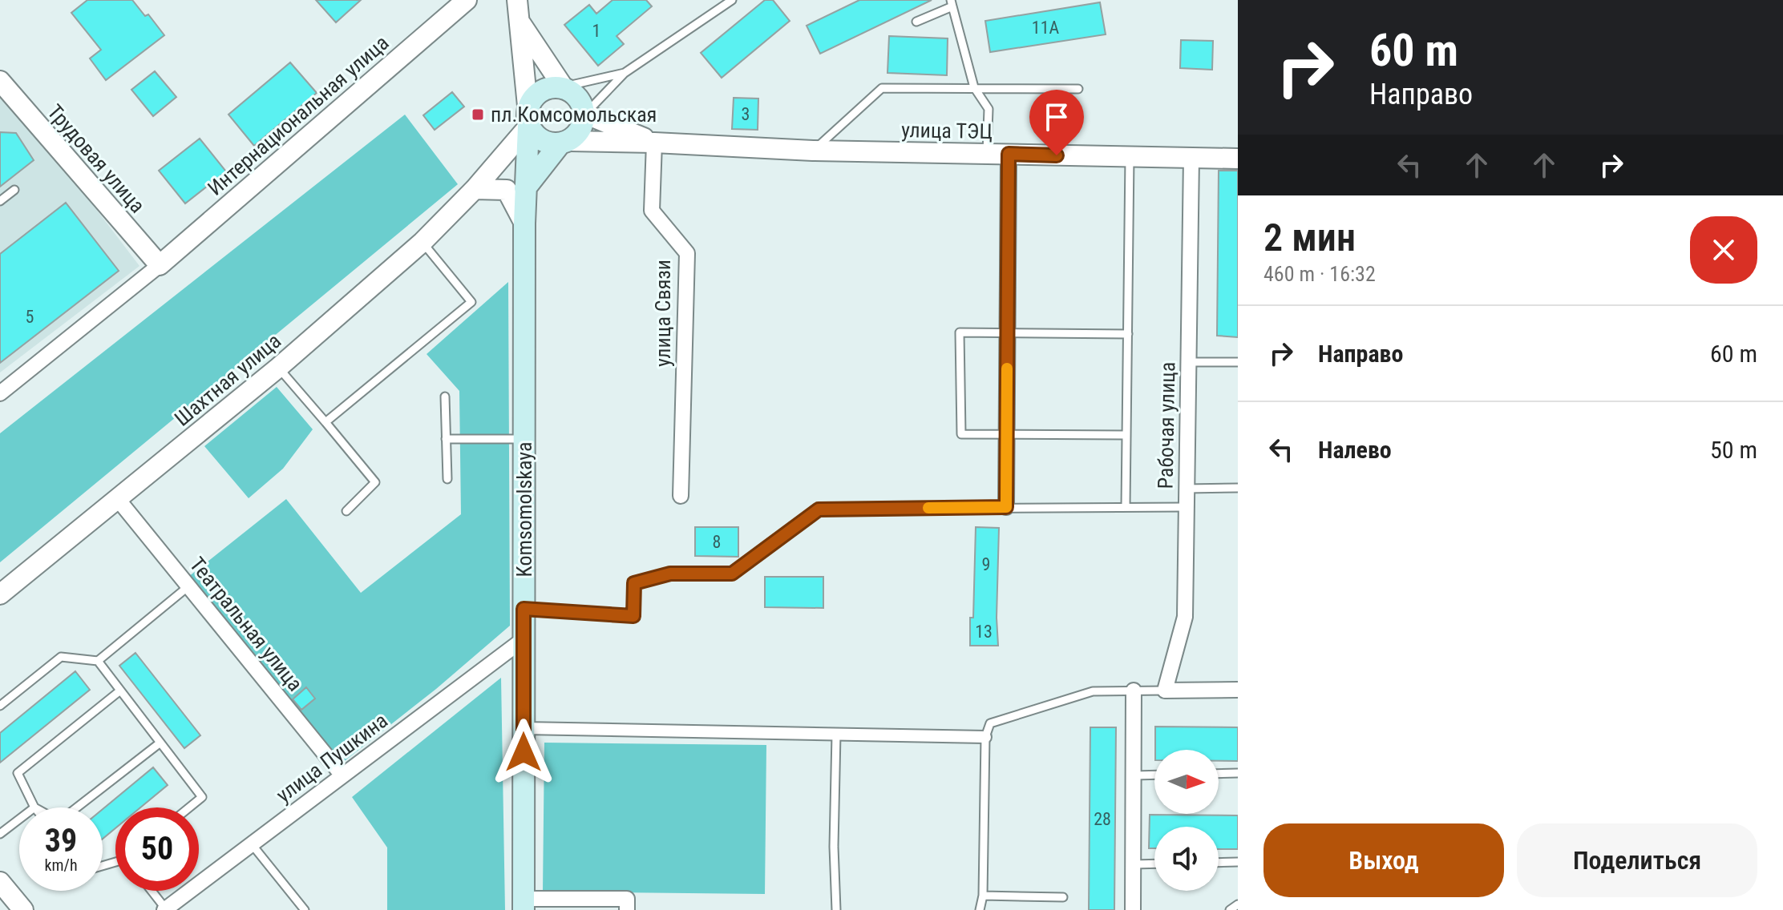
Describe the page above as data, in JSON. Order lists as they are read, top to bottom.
{
  "streets": {
    "main road": ["Komsomolskaya"],
    "street": [
      "Интернациональная улица",
      "улица ТЭЦ",
      "Трудовая улица",
      "улица Связи",
      "Шахтная улица",
      "Рабочая улица",
      "Театральная улица",
      "улица Пушкина"
    ]
  },
  "crossings": [
    ["Интернациональная улица", "Трудовая улица"],
    ["улица ТЭЦ", "улица Связи"],
    ["улица ТЭЦ", "Шахтная улица"],
    ["улица ТЭЦ", "Рабочая улица"],
    ["улица ТЭЦ", "Komsomolskaya"],
    ["Шахтная улица", "Komsomolskaya"],
    ["Шахтная улица", "Театральная улица"],
    ["Komsomolskaya", "улица Пушкина"],
    ["Театральная улица", "улица Пушкина"]
  ],
  "places": {
    "transit": ["пл.Комсомольская"]
  },
  "house_numbers": [
    "11А",
    "1",
    "3",
    "5",
    "8",
    "9",
    "13",
    "28"
  ],
  "north": "right",
  "page": {
    "turn": ["60 m", "Направо"],
    "heading": ["2 мин", "460 m · 16:32"],
    "list": [
      {
        "name": "Направо",
        "value": "60 m"
      },
      {
        "name": "Налево",
        "value": "50 m"
      }
    ],
    "speed": "39 km/h",
    "limit": "50",
    "buttons": ["Выход", "Поделиться"]
  }
}
